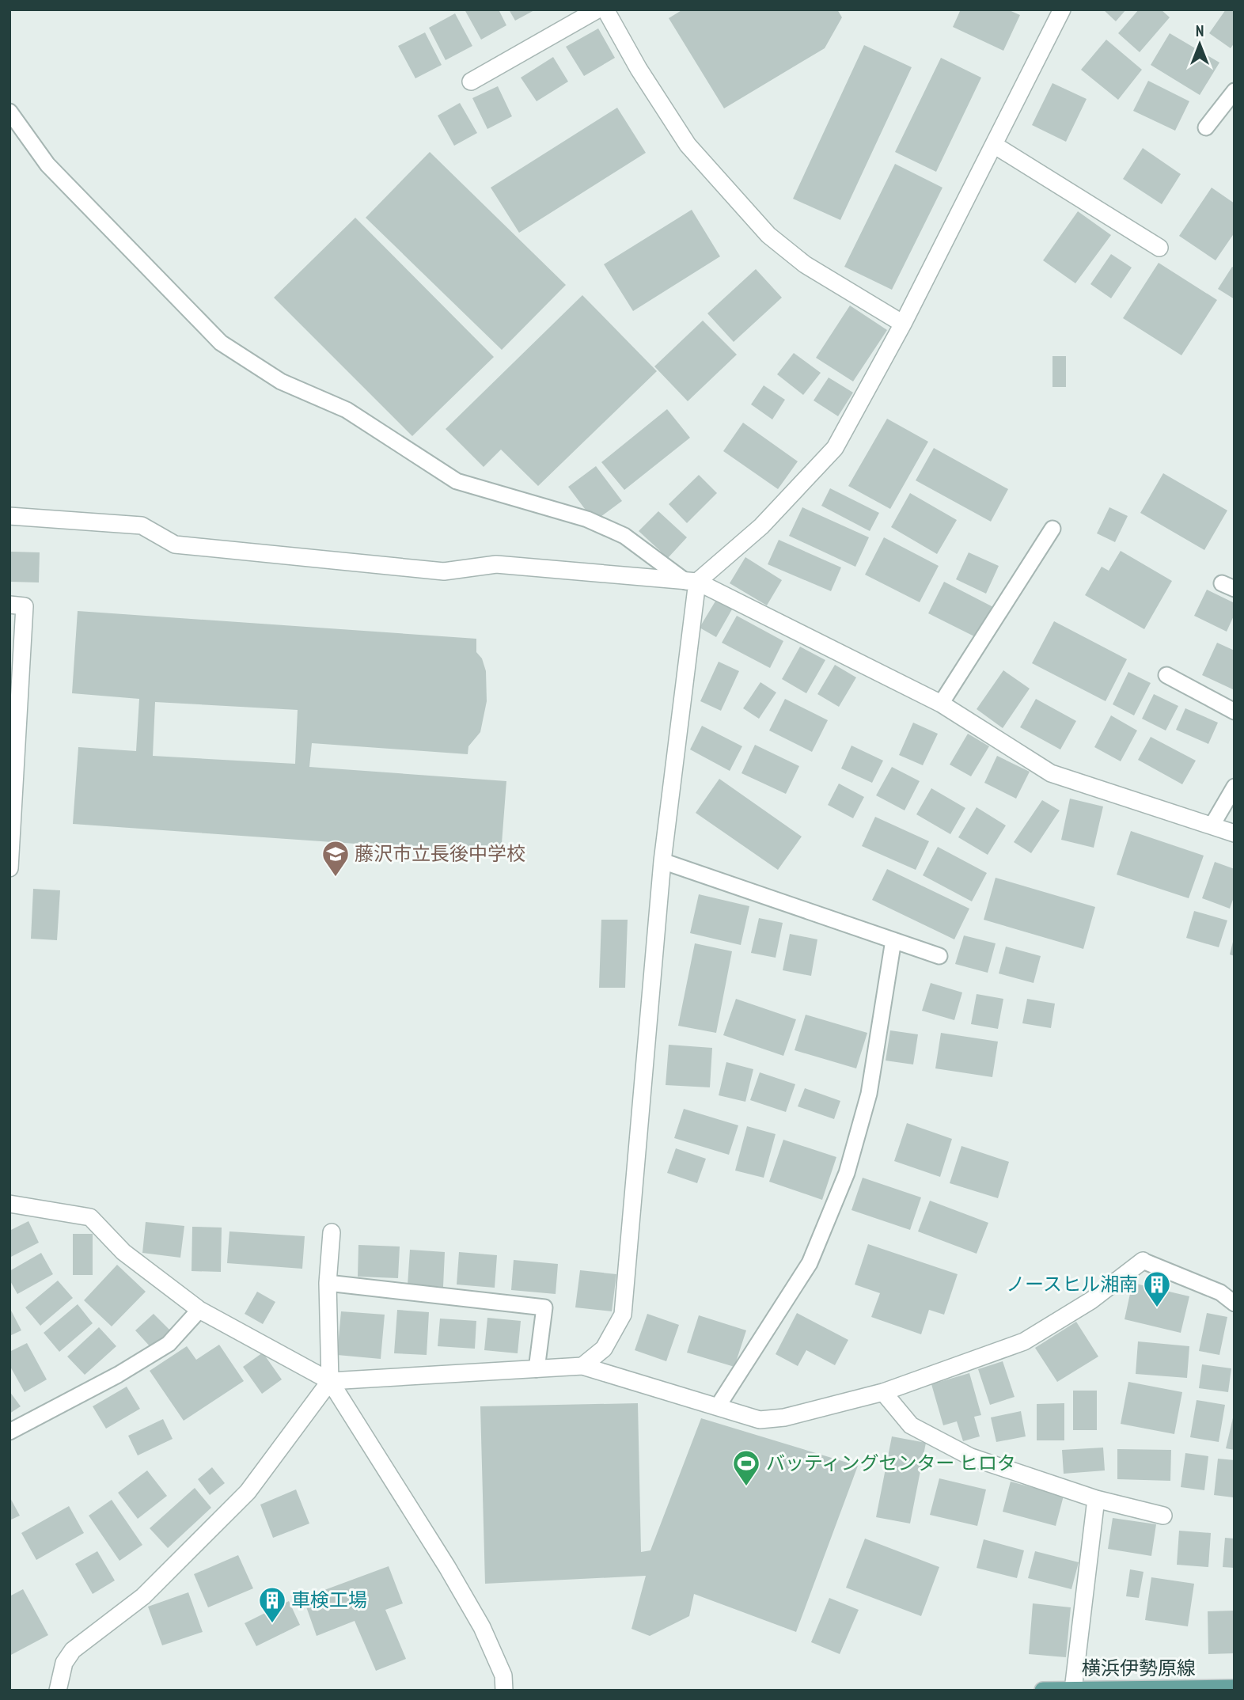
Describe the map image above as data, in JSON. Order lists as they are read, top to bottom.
{
  "streets": {
    "main road": ["横浜伊勢原線"]
  },
  "places": {
    "school or university": ["藤沢市立長後中学校"],
    "building": ["ノースヒル湘南", "車検工場"],
    "sports": ["バッティングセンター ヒロタ"]
  },
  "north": "top"
}
